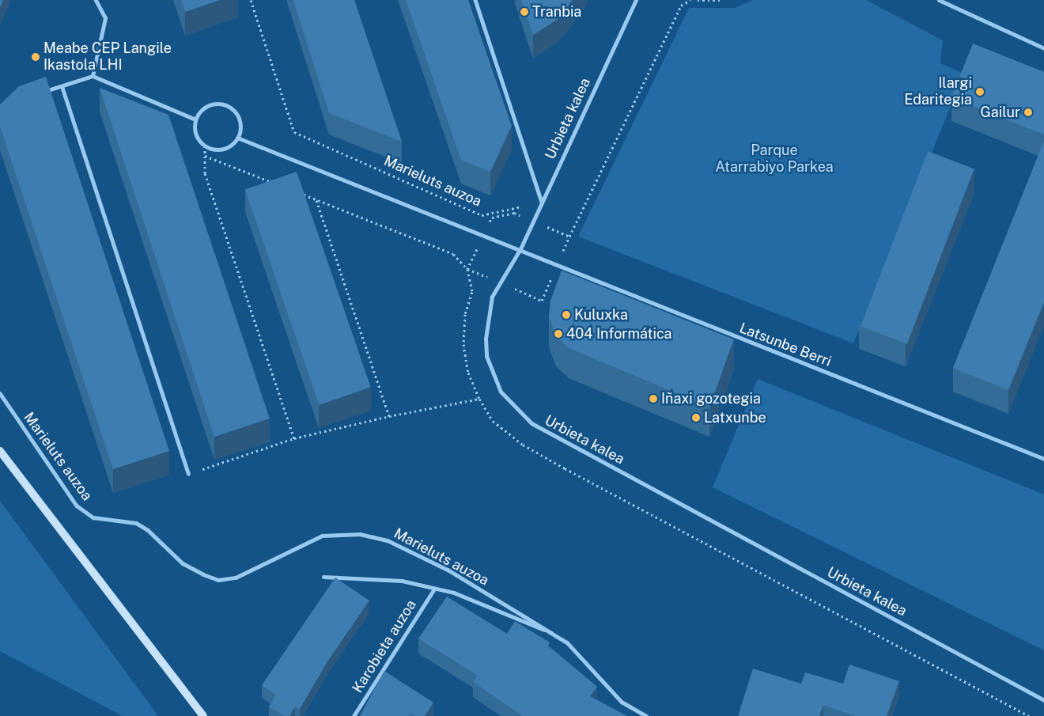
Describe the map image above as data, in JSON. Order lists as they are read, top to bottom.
{
  "streets": {
    "street": [
      "Urbieta kalea",
      "Marieluts auzoa",
      "Latsunbe Berri",
      "Karobieta auzoa"
    ]
  },
  "crossings": [
    ["Urbieta kalea", "Marieluts auzoa"],
    ["Urbieta kalea", "Latsunbe Berri"],
    ["Marieluts auzoa", "Karobieta auzoa"]
  ],
  "parks": ["Parque Atarrabiyo Parkea"],
  "places": [
    "Tranbia",
    "Meabe CEP Langile Ikastola LHI",
    "Ilargi Edaritegia",
    "Gailur",
    "Kuluxka",
    "404 Informática",
    "Iñaxi gozotegia",
    "Latxunbe"
  ]
}
